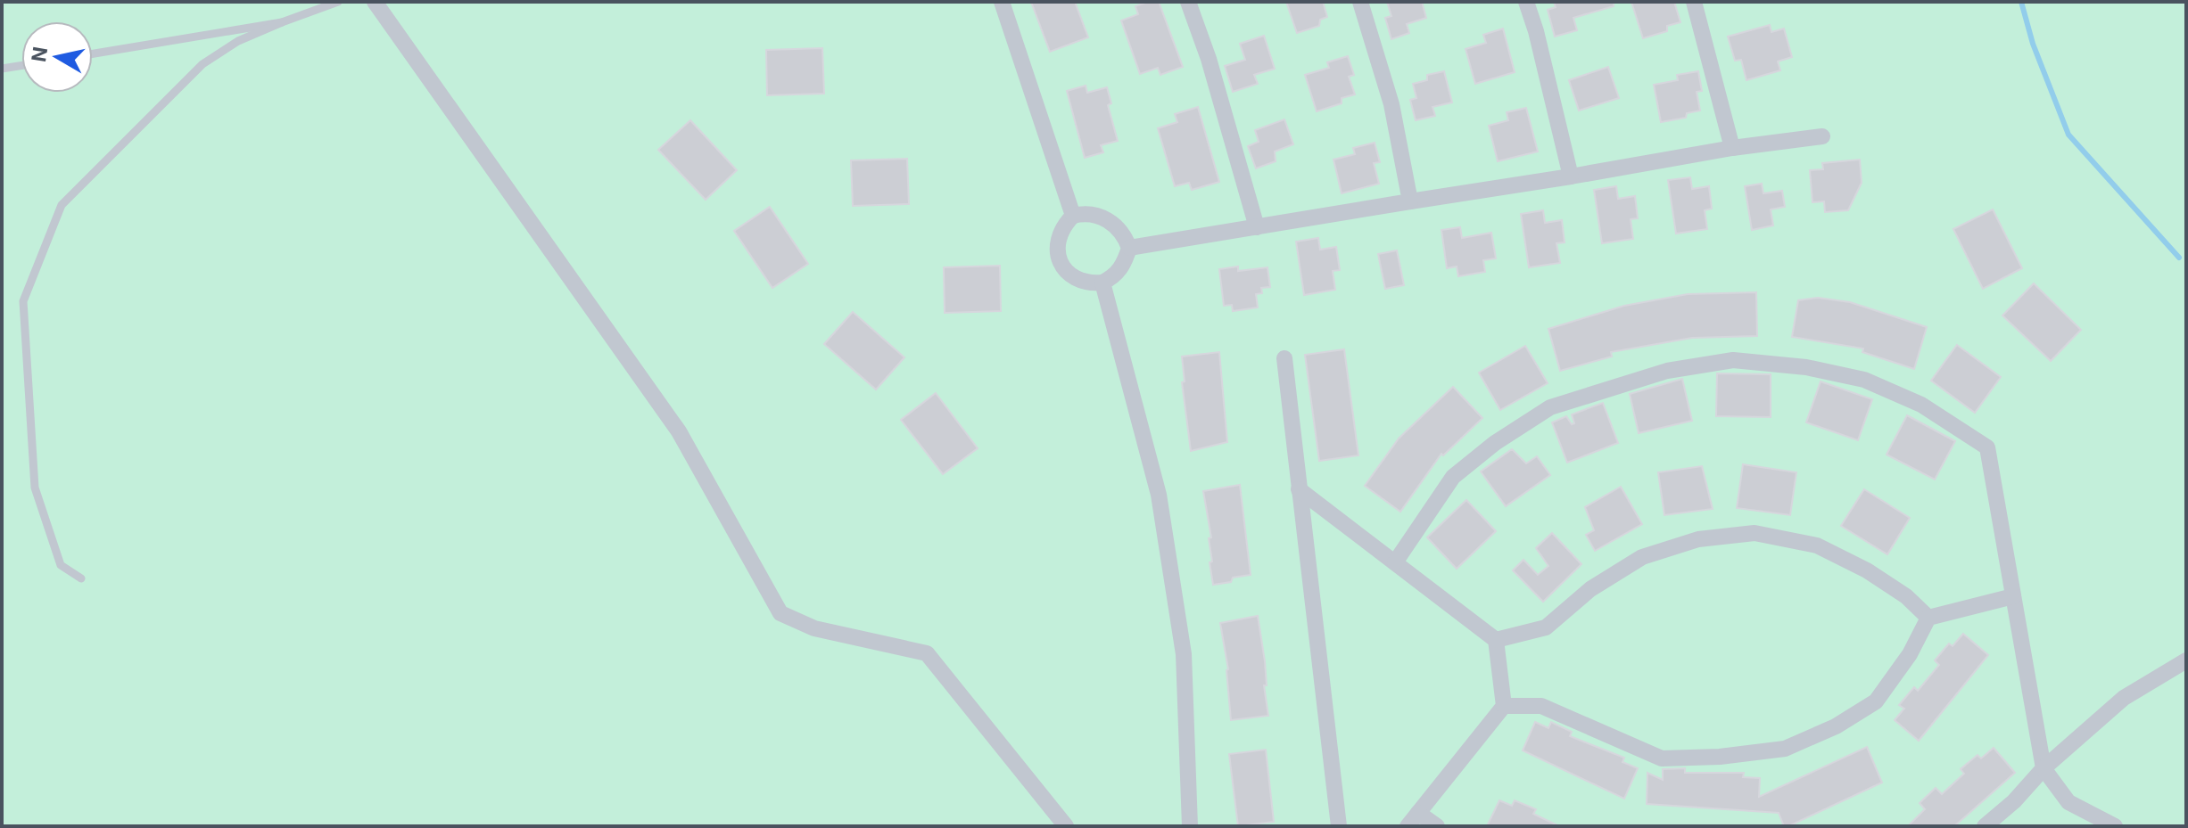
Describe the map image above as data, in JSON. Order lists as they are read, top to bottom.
{
  "north": "left"
}
